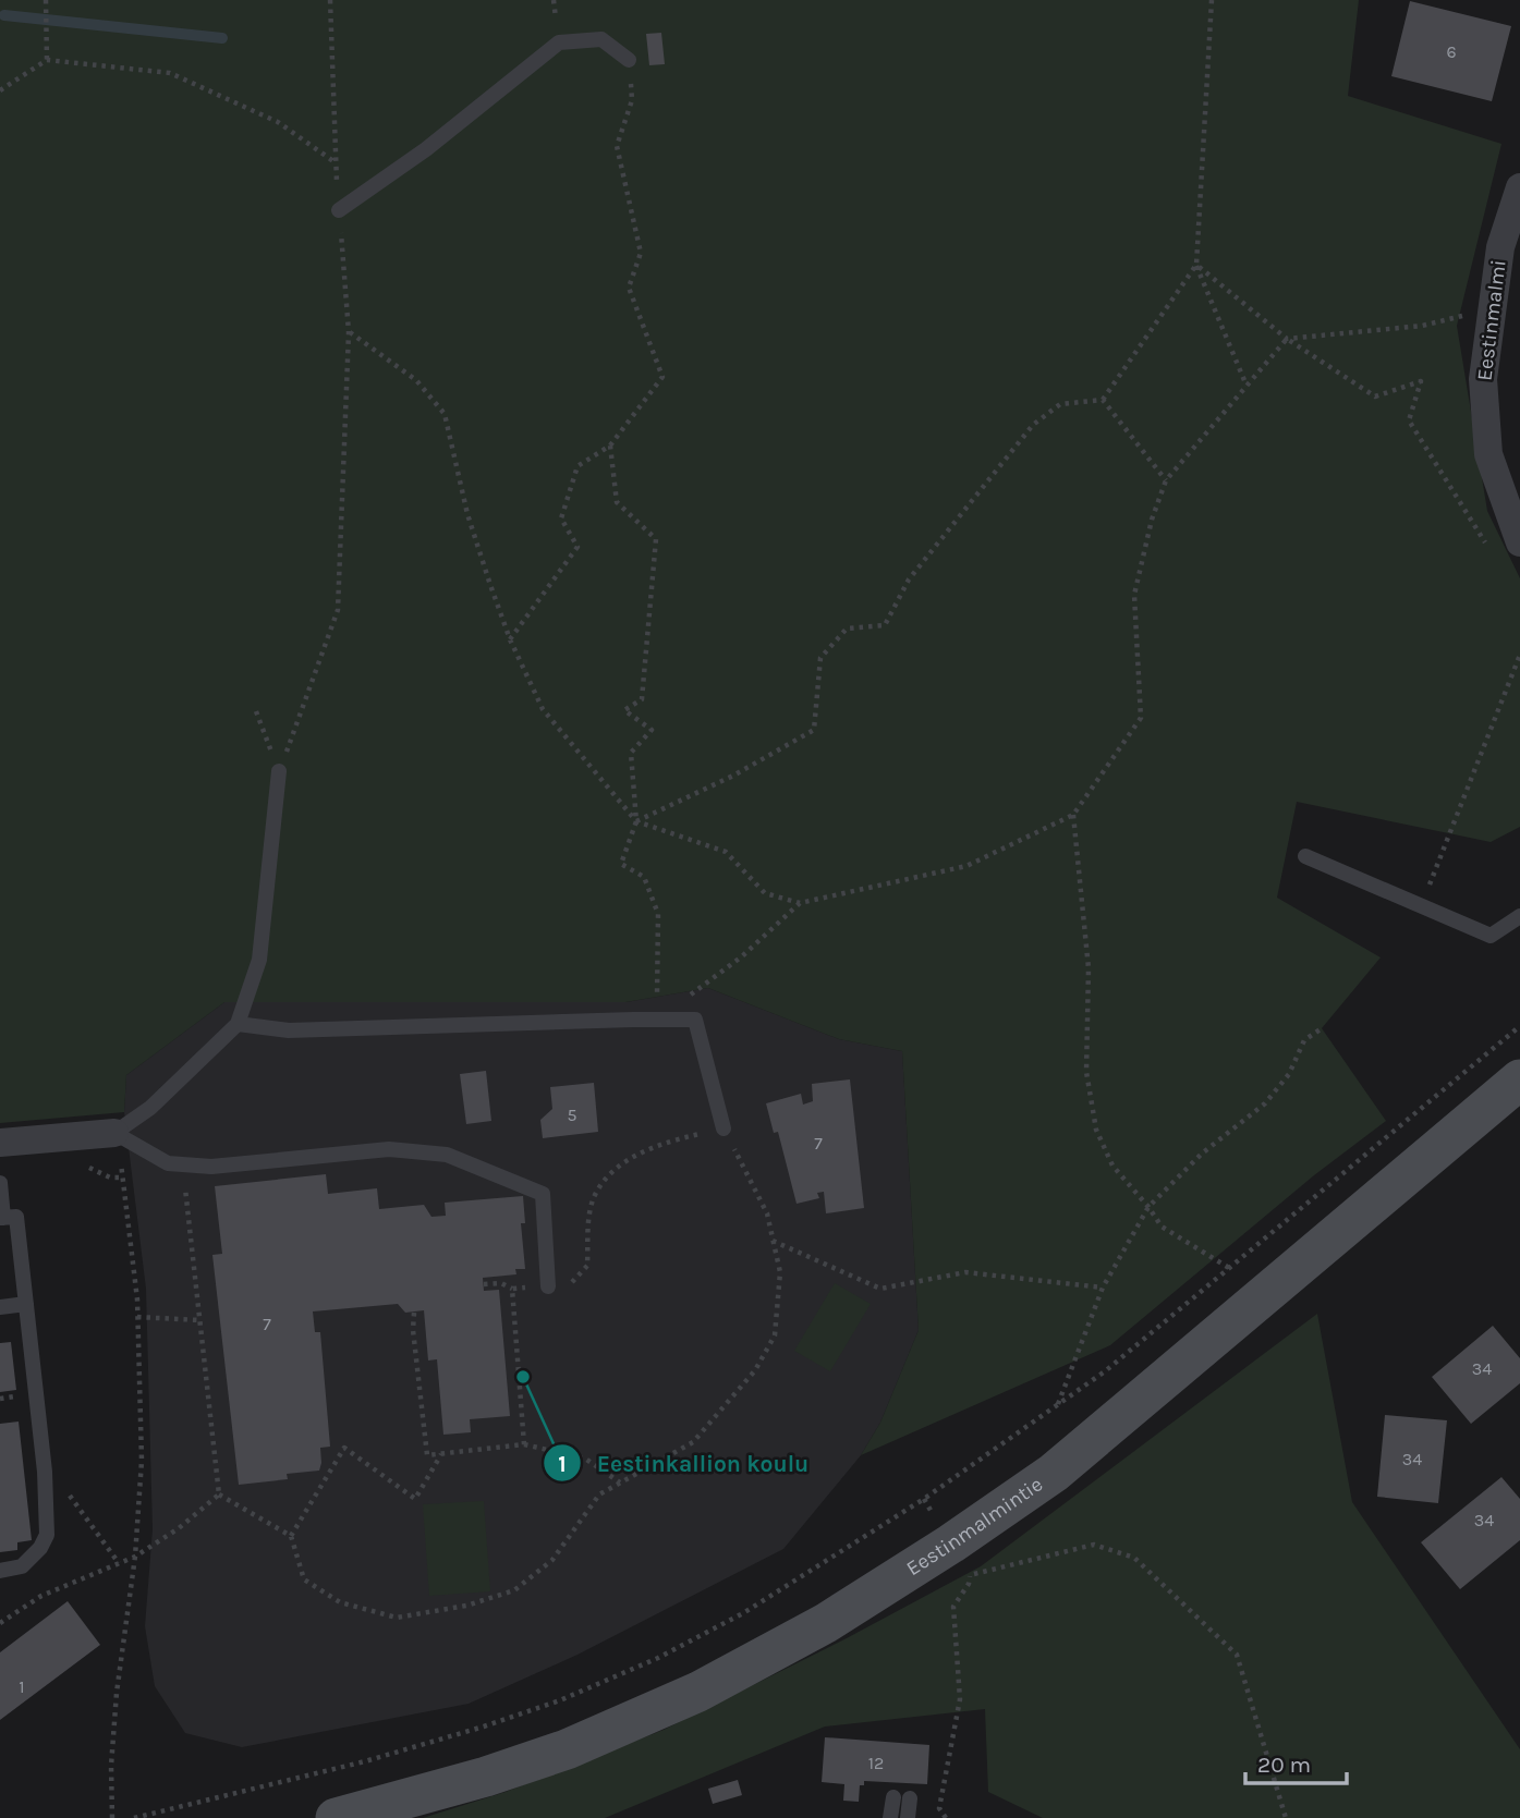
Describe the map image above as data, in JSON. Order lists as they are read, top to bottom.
{
  "streets": {
    "street": ["Eestinmalmi", "Eestinmalmintie"]
  },
  "places": ["Eestinkallion koulu"],
  "house_numbers": [
    "6",
    "5",
    "7",
    "7",
    "34",
    "34",
    "34",
    "1",
    "12"
  ],
  "scale_bar": "20 m"
}
